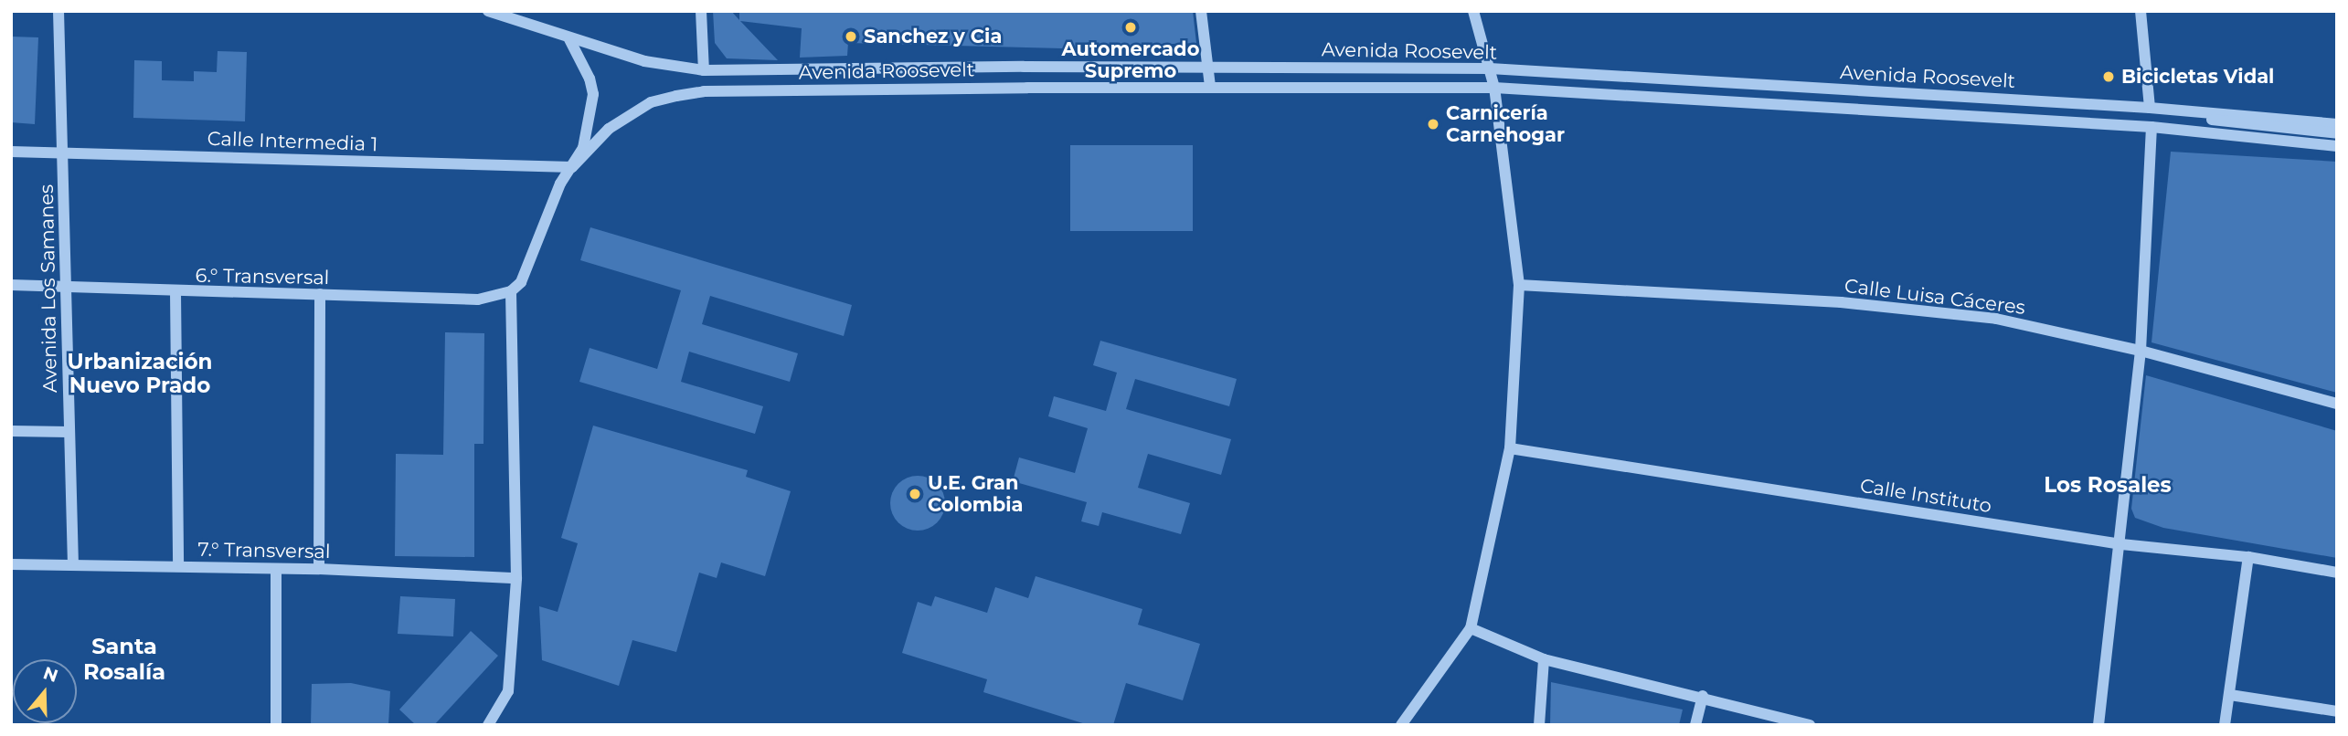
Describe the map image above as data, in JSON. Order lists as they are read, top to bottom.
{
  "streets": {
    "street": [
      "Avenida Roosevelt",
      "Calle Intermedia 1",
      "6.° Transversal",
      "Avenida Los Samanes",
      "Calle Luisa Cáceres",
      "Calle Instituto",
      "7.° Transversal"
    ]
  },
  "crossings": [
    ["Avenida Roosevelt", "Calle Intermedia 1"],
    ["Calle Intermedia 1", "Avenida Los Samanes"],
    ["6.° Transversal", "Avenida Los Samanes"],
    ["Avenida Los Samanes", "7.° Transversal"]
  ],
  "districts": ["Urbanización Nuevo Prado", "Los Rosales", "Santa Rosalía"],
  "places": [
    "Automercado Supremo",
    "Sanchez y Cia",
    "Bicicletas Vidal",
    "Carnicería Carnehogar",
    "U.E. Gran Colombia"
  ],
  "north": "top"
}
